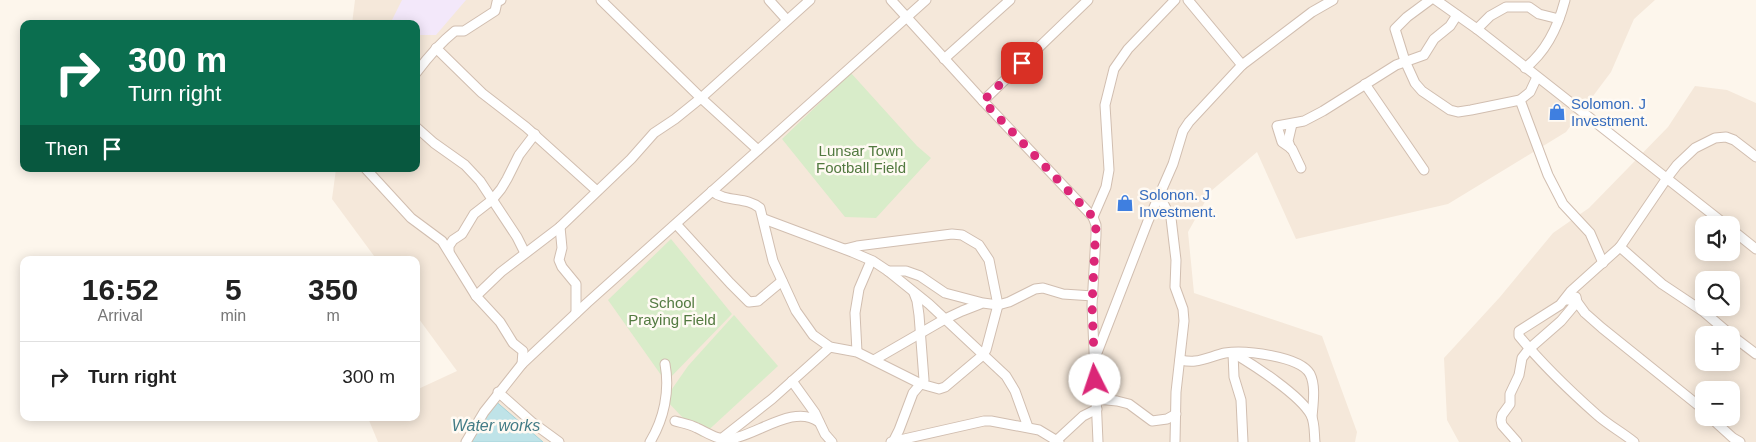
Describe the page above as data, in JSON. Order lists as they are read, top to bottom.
{
  "water": ["Water works"],
  "parks": ["Lunsar Town Football Field", "School Praying Field"],
  "places": {
    "shop": ["Solomon. J Investment.", "Solonon. J Investment."]
  },
  "page": {
    "turn": ["300 m", "Turn right"],
    "then": "Then",
    "map_buttons": ["+", "−"],
    "eta": [
      "16:52",
      "Arrival",
      "5",
      "min",
      "350",
      "m"
    ],
    "list": [
      {
        "name": "Turn right",
        "value": "300 m"
      }
    ]
  }
}
